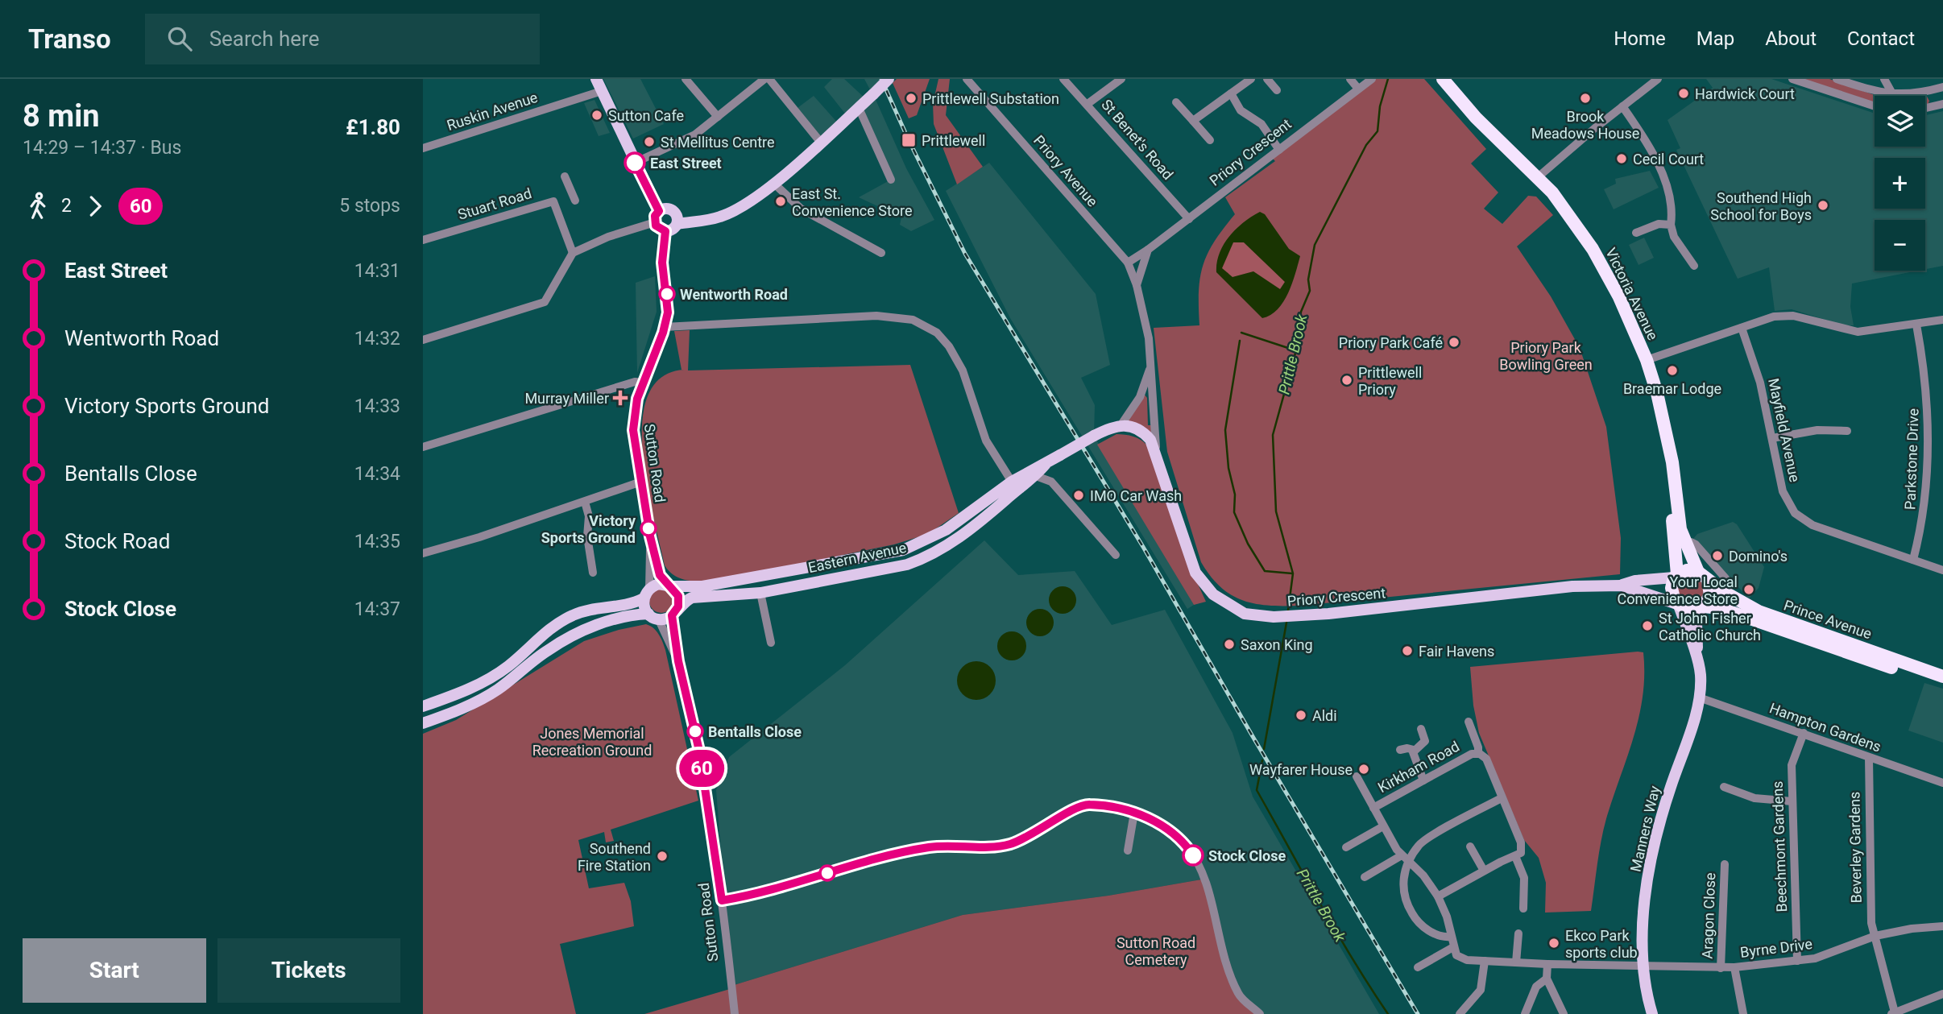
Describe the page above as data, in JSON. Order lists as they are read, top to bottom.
{
  "streets": {
    "highway": ["Victoria Avenue", "Prince Avenue"],
    "main road": ["Priory Crescent", "Eastern Avenue", "Manners Way"],
    "street": [
      "Ruskin Avenue",
      "St Benet's Road",
      "Priory Avenue",
      "Stuart Road",
      "Mayfield Avenue",
      "Parkstone Drive",
      "Sutton Road",
      "Hampton Gardens",
      "Kirkham Road",
      "Beechmont Gardens",
      "Beverley Gardens",
      "Aragon Close",
      "Byrne Drive"
    ]
  },
  "crossings": [
    ["St Benet's Road", "Priory Crescent"],
    ["Priory Crescent", "Priory Avenue"],
    ["Priory Crescent", "Victoria Avenue"],
    ["Priory Crescent", "Eastern Avenue"],
    ["Priory Crescent", "Prince Avenue"],
    ["Priory Crescent", "Manners Way"],
    ["Victoria Avenue", "Prince Avenue"],
    ["Victoria Avenue", "Manners Way"],
    ["Mayfield Avenue", "Parkstone Drive"],
    ["Sutton Road", "Eastern Avenue"],
    ["Prince Avenue", "Manners Way"],
    ["Hampton Gardens", "Manners Way"],
    ["Hampton Gardens", "Beechmont Gardens"],
    ["Hampton Gardens", "Beverley Gardens"],
    ["Manners Way", "Byrne Drive"],
    ["Beechmont Gardens", "Byrne Drive"],
    ["Beverley Gardens", "Byrne Drive"],
    ["Aragon Close", "Byrne Drive"]
  ],
  "water": ["Prittle Brook"],
  "parks": ["Priory Park Bowling Green", "Jones Memorial Recreation Ground", "Sutton Road Cemetery"],
  "places": {
    "other": [
      "Hardwick Court",
      "Prittlewell Substation",
      "Brook Meadows House",
      "Sutton Cafe",
      "St Mellitus Centre",
      "Cecil Court",
      "East Street",
      "East St. Convenience Store",
      "Southend High School for Boys",
      "Wentworth Road",
      "Priory Park Café",
      "Braemar Lodge",
      "Prittlewell Priory",
      "IMO Car Wash",
      "Victory Sports Ground",
      "Domino's",
      "Your Local Convenience Store",
      "St John Fisher Catholic Church",
      "Saxon King",
      "Fair Havens",
      "Aldi",
      "Bentalls Close",
      "Wayfarer House",
      "Stock Close",
      "Southend Fire Station",
      "Ekco Park sports club"
    ],
    "transit": ["Prittlewell"],
    "health": ["Murray Miller"]
  },
  "lines": ["bus line 60"],
  "page": {
    "header": "Transo",
    "search": "Search here",
    "nav": [
      "Home",
      "Map",
      "About",
      "Contact"
    ],
    "heading": ["8 min", "14:29 – 14:37 · Bus", "£1.80"],
    "on_map": "60",
    "map_buttons": ["+", "−"],
    "legs": ["2", "60", "5 stops"],
    "list": [
      {
        "name": "East Street",
        "value": "14:31"
      },
      {
        "name": "Wentworth Road",
        "value": "14:32"
      },
      {
        "name": "Victory Sports Ground",
        "value": "14:33"
      },
      {
        "name": "Bentalls Close",
        "value": "14:34"
      },
      {
        "name": "Stock Road",
        "value": "14:35"
      },
      {
        "name": "Stock Close",
        "value": "14:37"
      }
    ],
    "buttons": ["Start", "Tickets"]
  }
}
